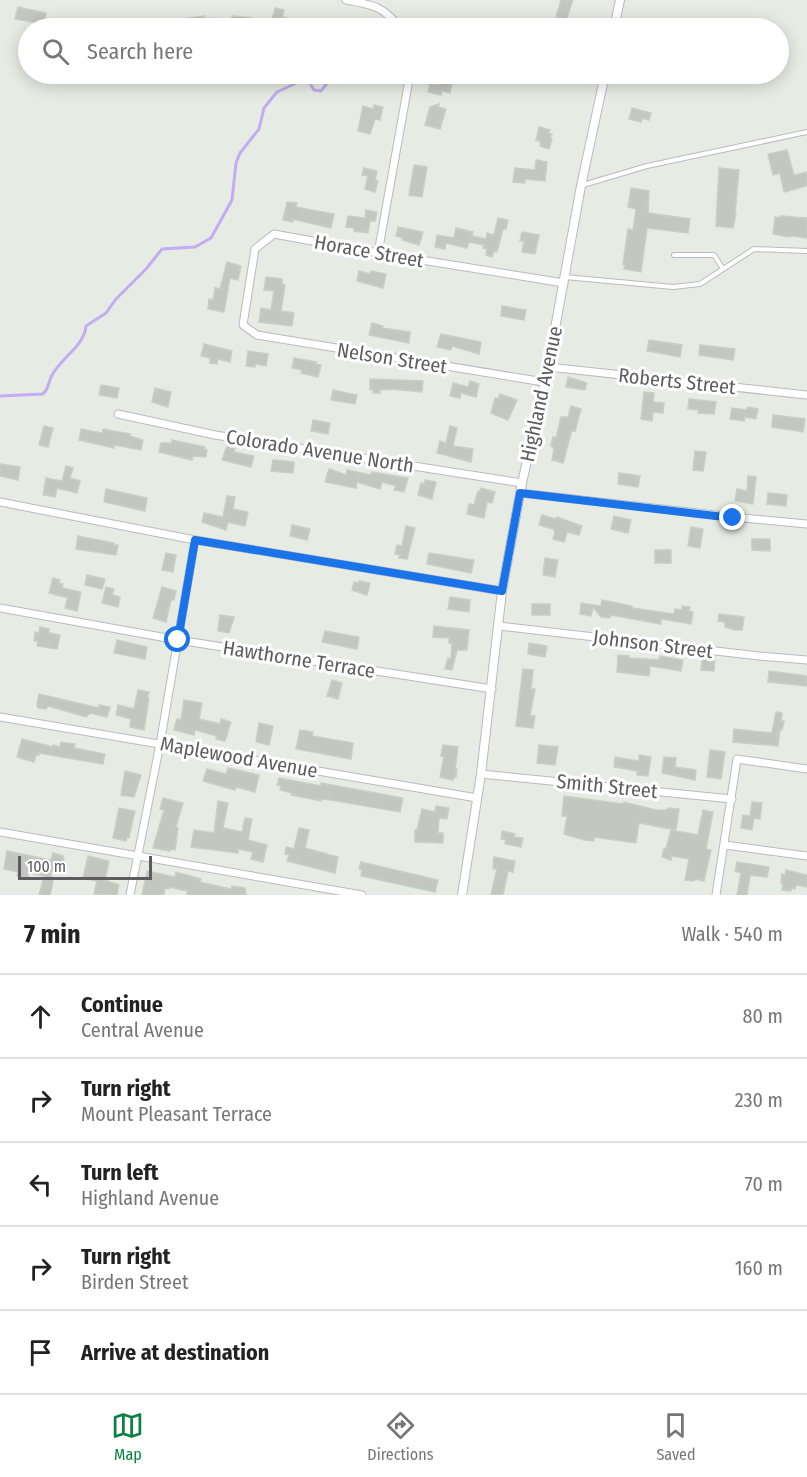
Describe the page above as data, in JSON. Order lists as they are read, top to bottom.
{
  "streets": {
    "street": [
      "Horace Street",
      "Nelson Street",
      "Roberts Street",
      "Highland Avenue",
      "Colorado Avenue North",
      "Johnson Street",
      "Hawthorne Terrace",
      "Maplewood Avenue",
      "Smith Street"
    ]
  },
  "crossings": [
    ["Horace Street", "Nelson Street"],
    ["Horace Street", "Highland Avenue"],
    ["Nelson Street", "Highland Avenue"],
    ["Roberts Street", "Highland Avenue"],
    ["Highland Avenue", "Colorado Avenue North"],
    ["Highland Avenue", "Johnson Street"],
    ["Highland Avenue", "Hawthorne Terrace"],
    ["Highland Avenue", "Maplewood Avenue"],
    ["Highland Avenue", "Smith Street"]
  ],
  "scale_bar": "100 m",
  "page": {
    "search": "Search here",
    "scale": "100 m",
    "heading": ["7 min", "Walk · 540 m"],
    "list": [
      ["Continue", "Central Avenue", "80 m"],
      ["Turn right", "Mount Pleasant Terrace", "230 m"],
      ["Turn left", "Highland Avenue", "70 m"],
      ["Turn right", "Birden Street", "160 m"],
      "Arrive at destination"
    ],
    "nav": ["Map", "Directions", "Saved"]
  }
}
